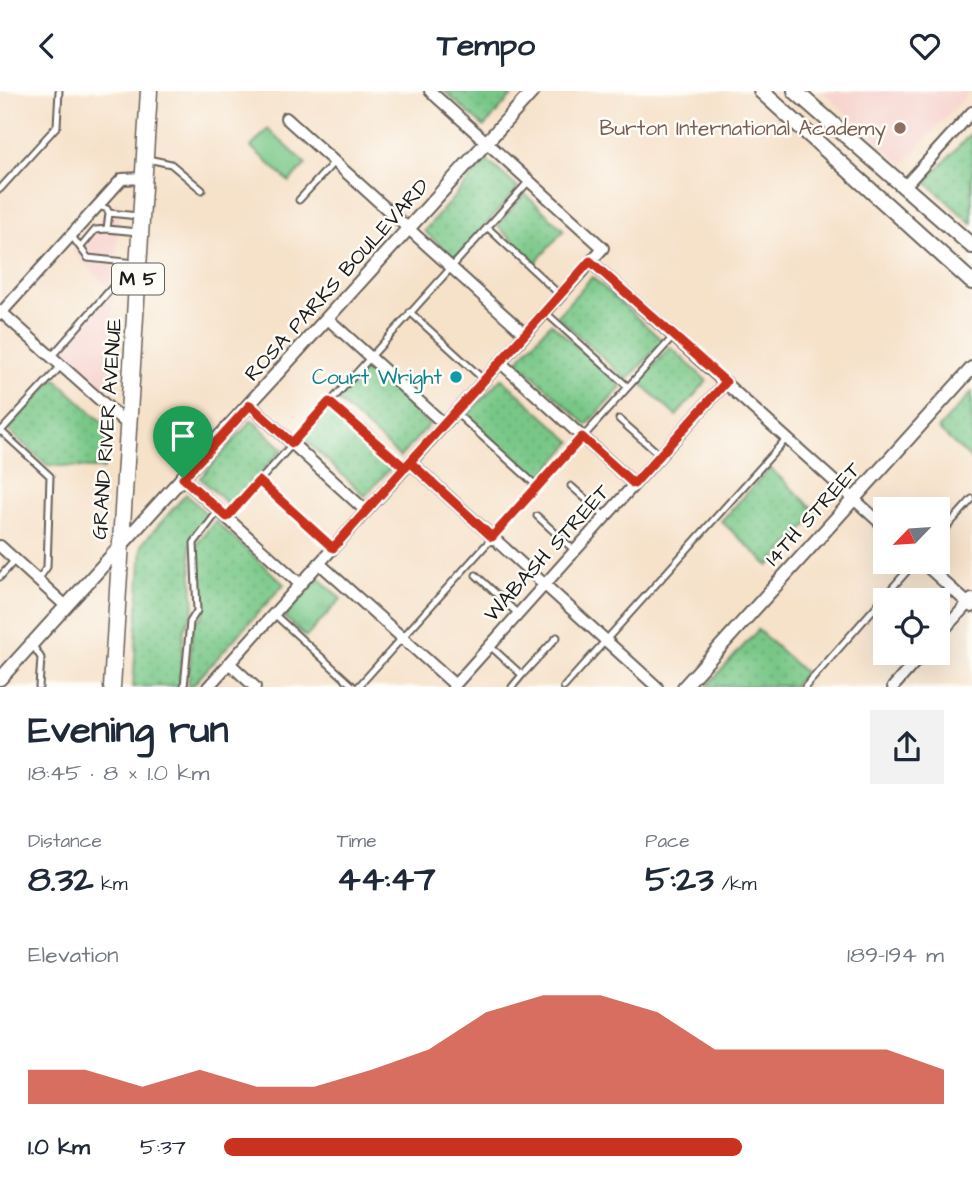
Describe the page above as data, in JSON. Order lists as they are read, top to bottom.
{
  "streets": {
    "main road": ["M 5", "GRAND RIVER AVENUE"],
    "street": ["ROSA PARKS BOULEVARD", "14TH STREET", "WABASH STREET"]
  },
  "crossings": [
    ["ROSA PARKS BOULEVARD", "GRAND RIVER AVENUE"]
  ],
  "places": ["Burton International Academy", "Court Wright"],
  "north": "bottom left",
  "page": {
    "header": "Tempo",
    "heading": ["Evening run", "18:45 · 8 × 1.0 km"],
    "stats": [
      ["Distance", "8.32 km"],
      ["Time", "44:47"],
      ["Pace", "5:23 /km"]
    ],
    "chart": ["Elevation", "189–194 m"],
    "list": [
      {
        "name": "1.0 km",
        "note": "5:37"
      }
    ]
  }
}
